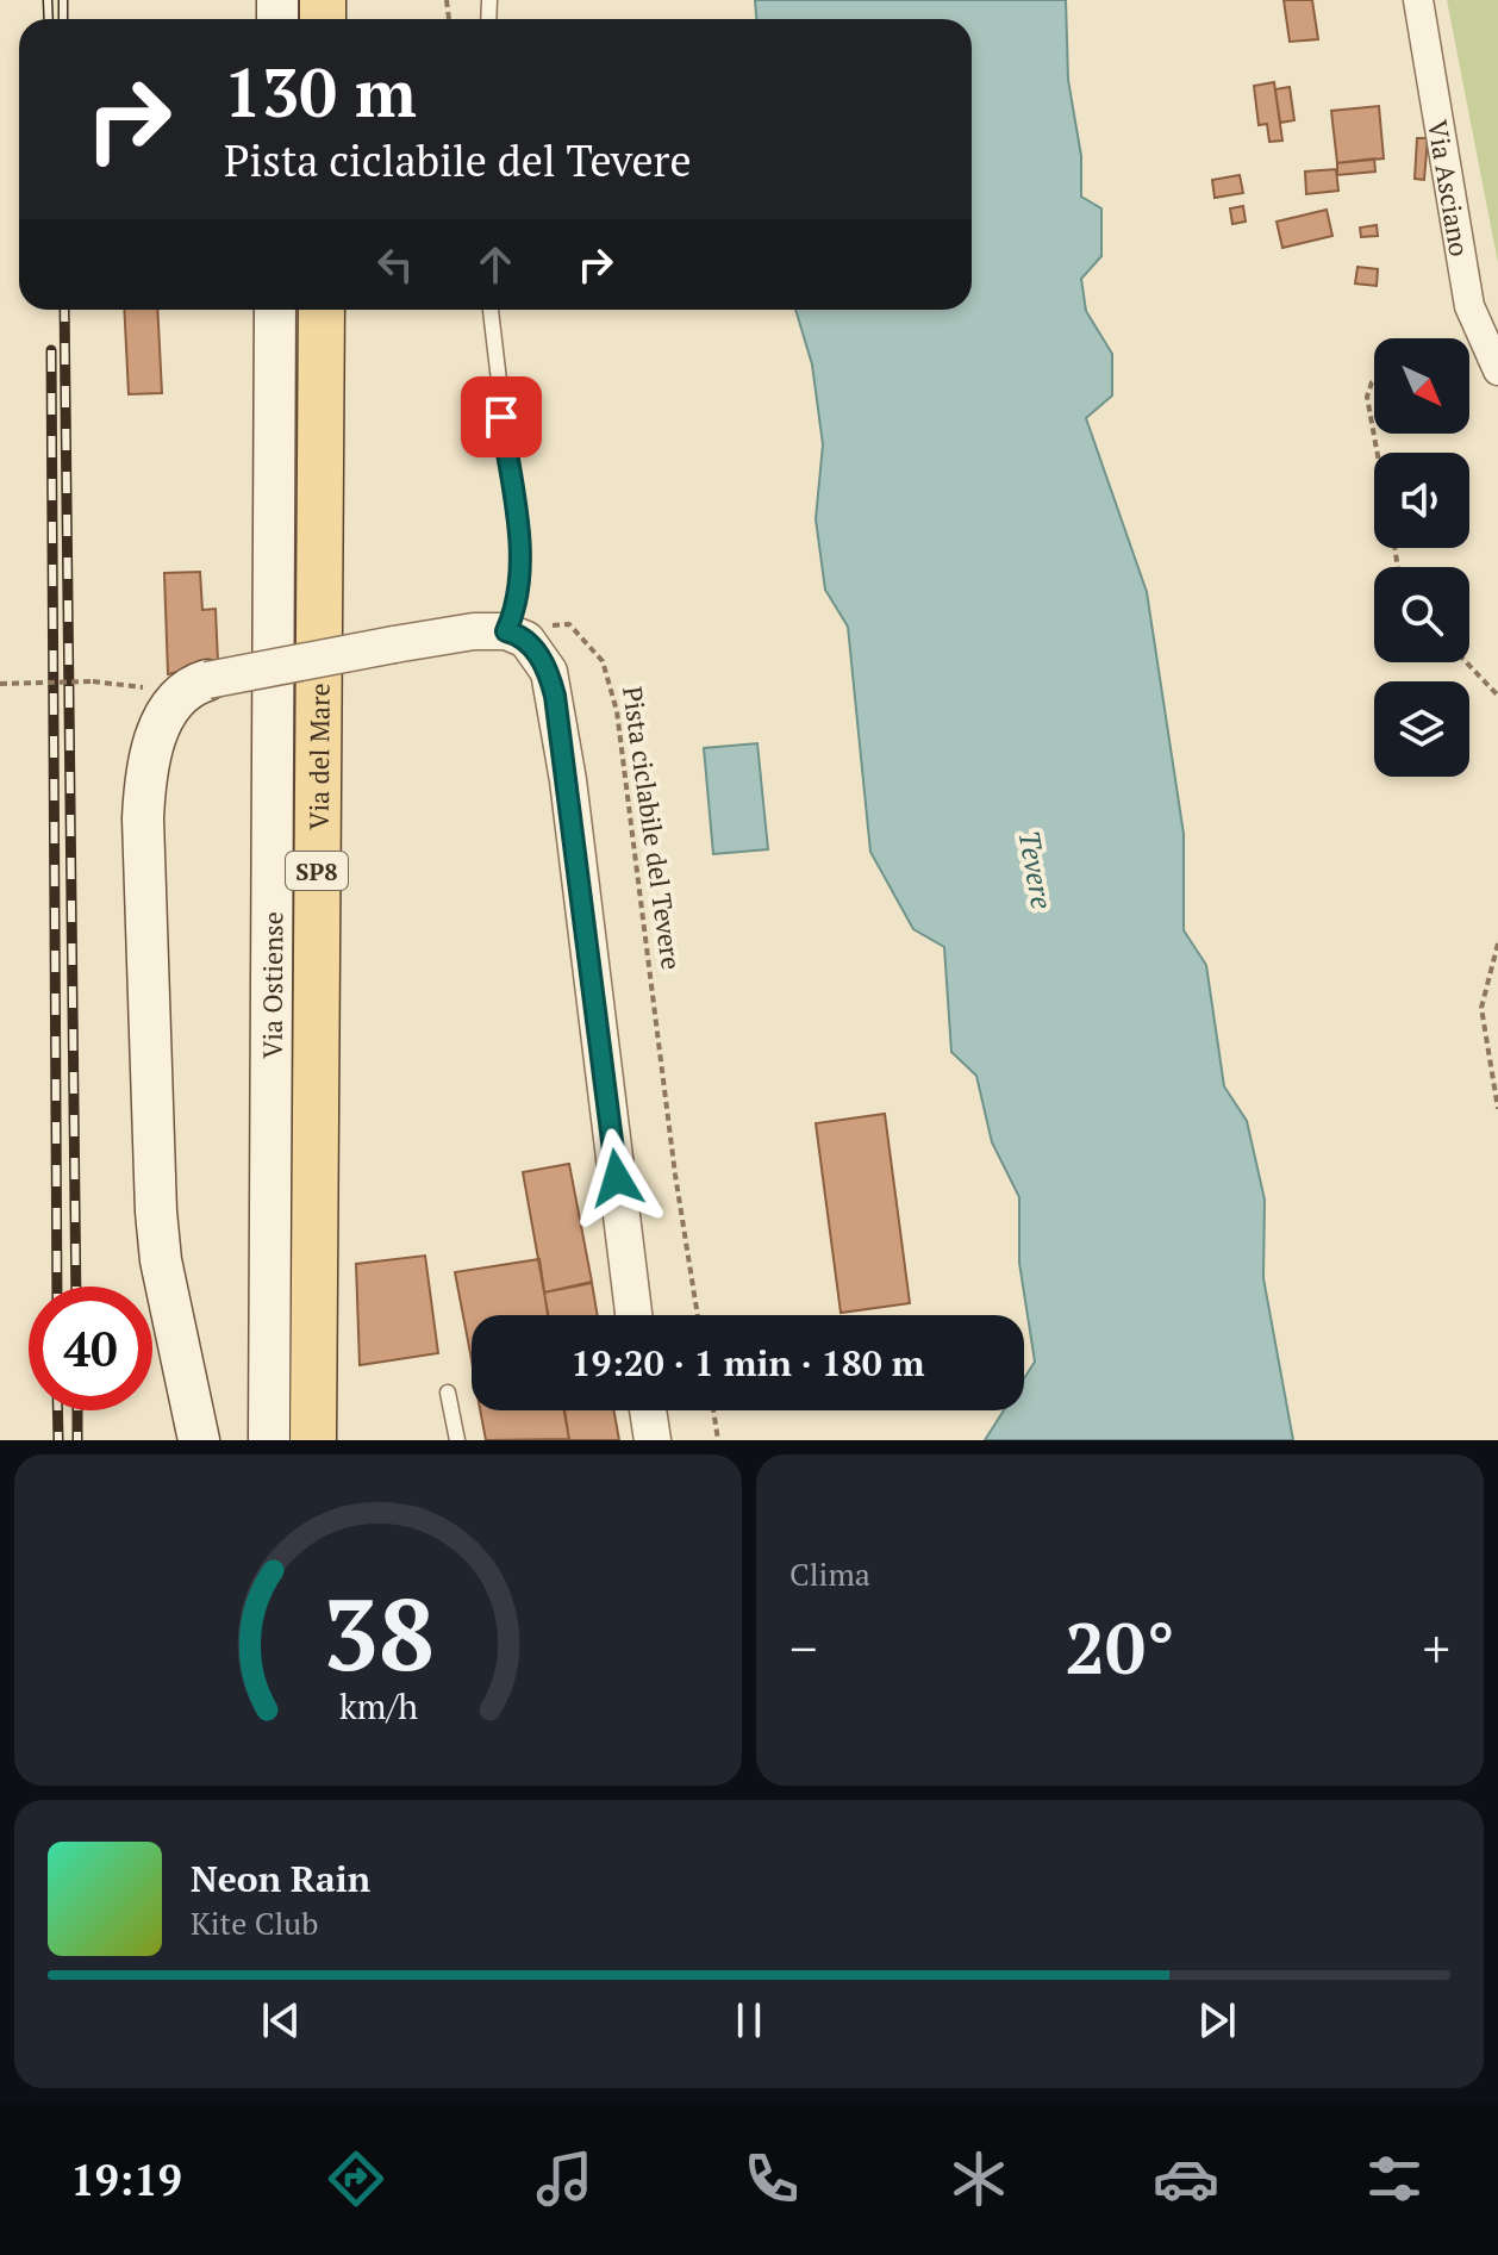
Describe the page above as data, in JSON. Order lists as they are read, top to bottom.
{
  "streets": {
    "main road": ["Via del Mare", "SP8", "Via Ostiense"],
    "street": ["Via Asciano"],
    "path": ["Pista ciclabile del Tevere"]
  },
  "water": ["Tevere"],
  "north": "bottom right",
  "page": {
    "turn": ["130 m", "Pista ciclabile del Tevere"],
    "limit": "40",
    "trip": "19:20 · 1 min · 180 m",
    "tile": "Clima",
    "heat": ["−", "20°", "+"],
    "song": ["Neon Rain", "Kite Club"],
    "tabs": "19:19",
    "gauge": ["38", "km/h"]
  }
}
